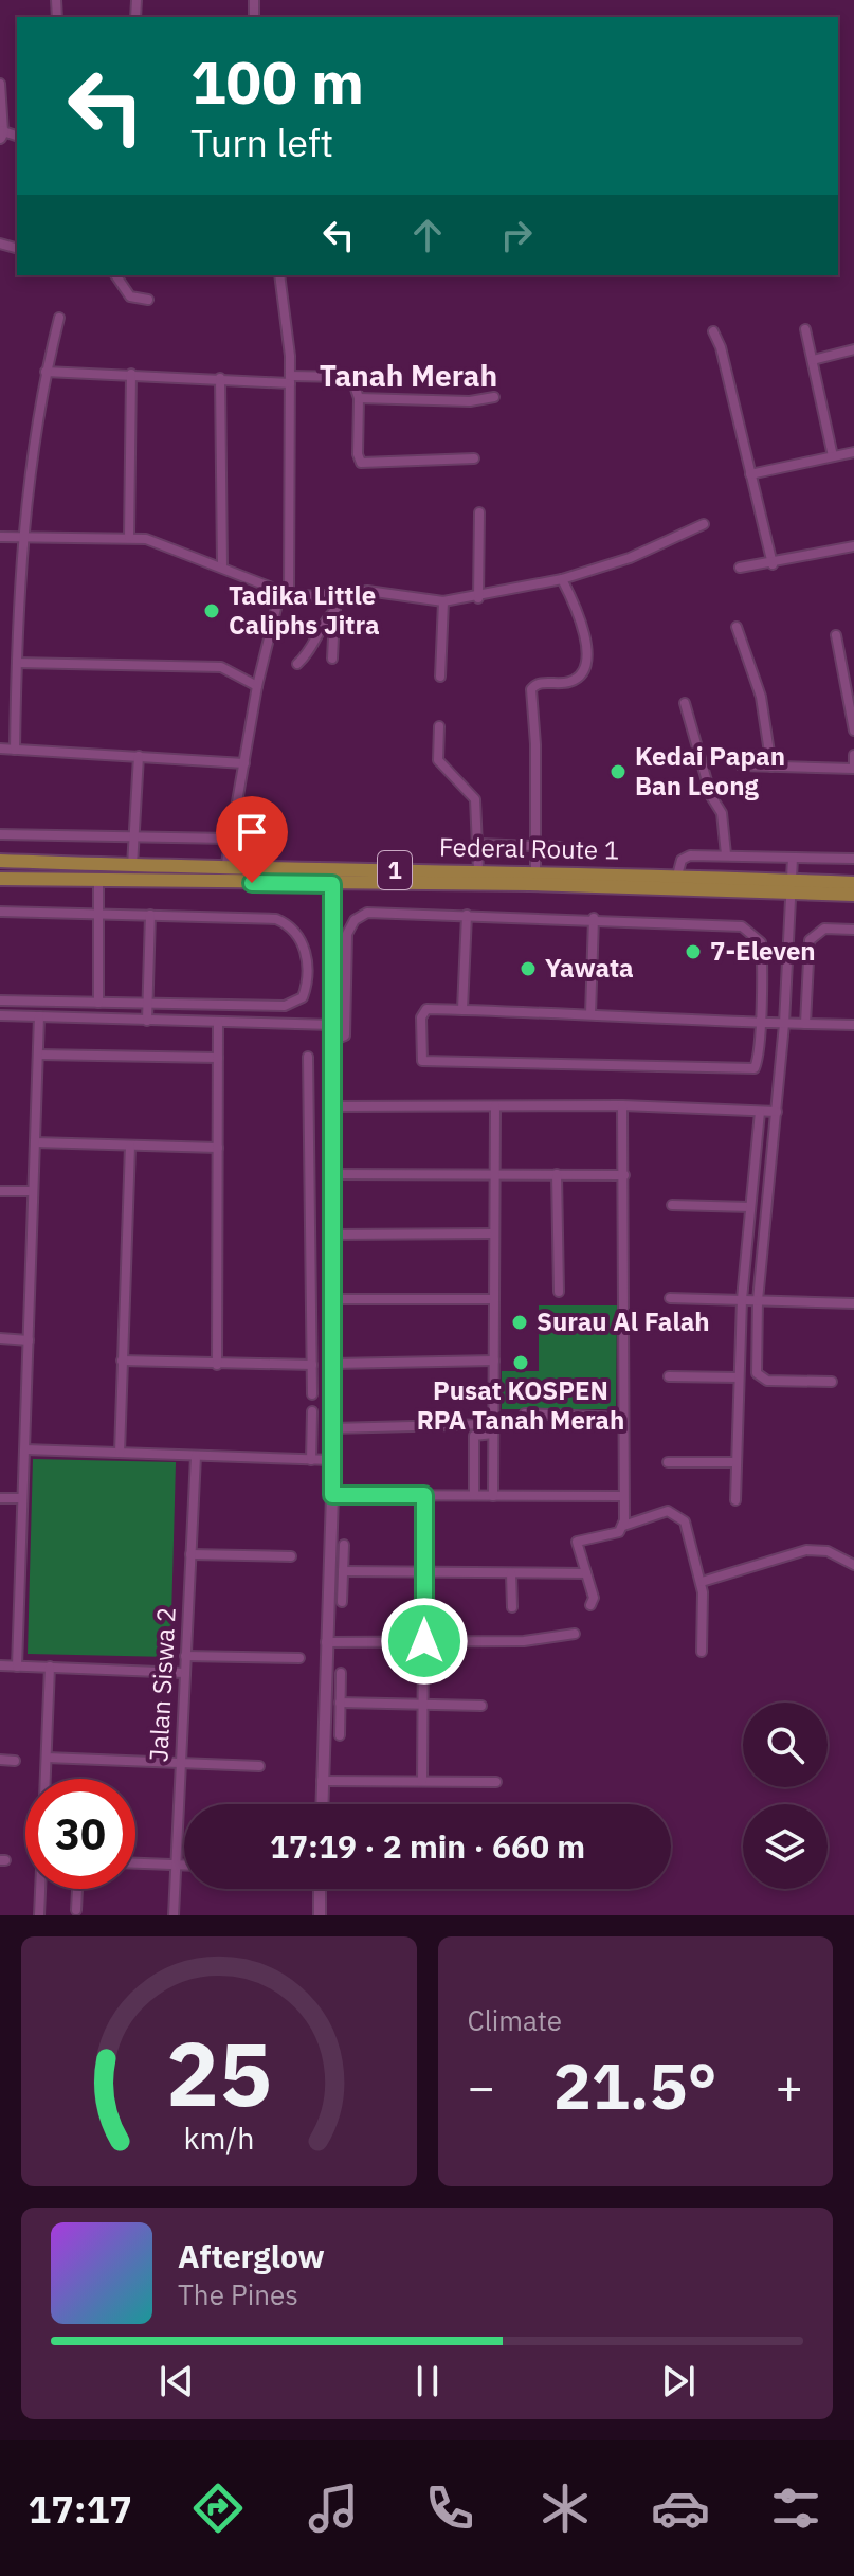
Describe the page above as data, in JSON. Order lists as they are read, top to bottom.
{
  "streets": {
    "highway": ["Federal Route 1", "1"],
    "street": ["Jalan Siswa 2"]
  },
  "districts": ["Tanah Merah"],
  "places": [
    "Tadika Little Caliphs Jitra",
    "Kedai Papan Ban Leong",
    "7-Eleven",
    "Yawata",
    "Surau Al Falah",
    "Pusat KOSPEN RPA Tanah Merah"
  ],
  "page": {
    "turn": ["100 m", "Turn left"],
    "limit": "30",
    "trip": "17:19 · 2 min · 660 m",
    "tile": "Climate",
    "heat": ["−", "21.5°", "+"],
    "song": ["Afterglow", "The Pines"],
    "tabs": "17:17",
    "gauge": ["25", "km/h"]
  }
}
